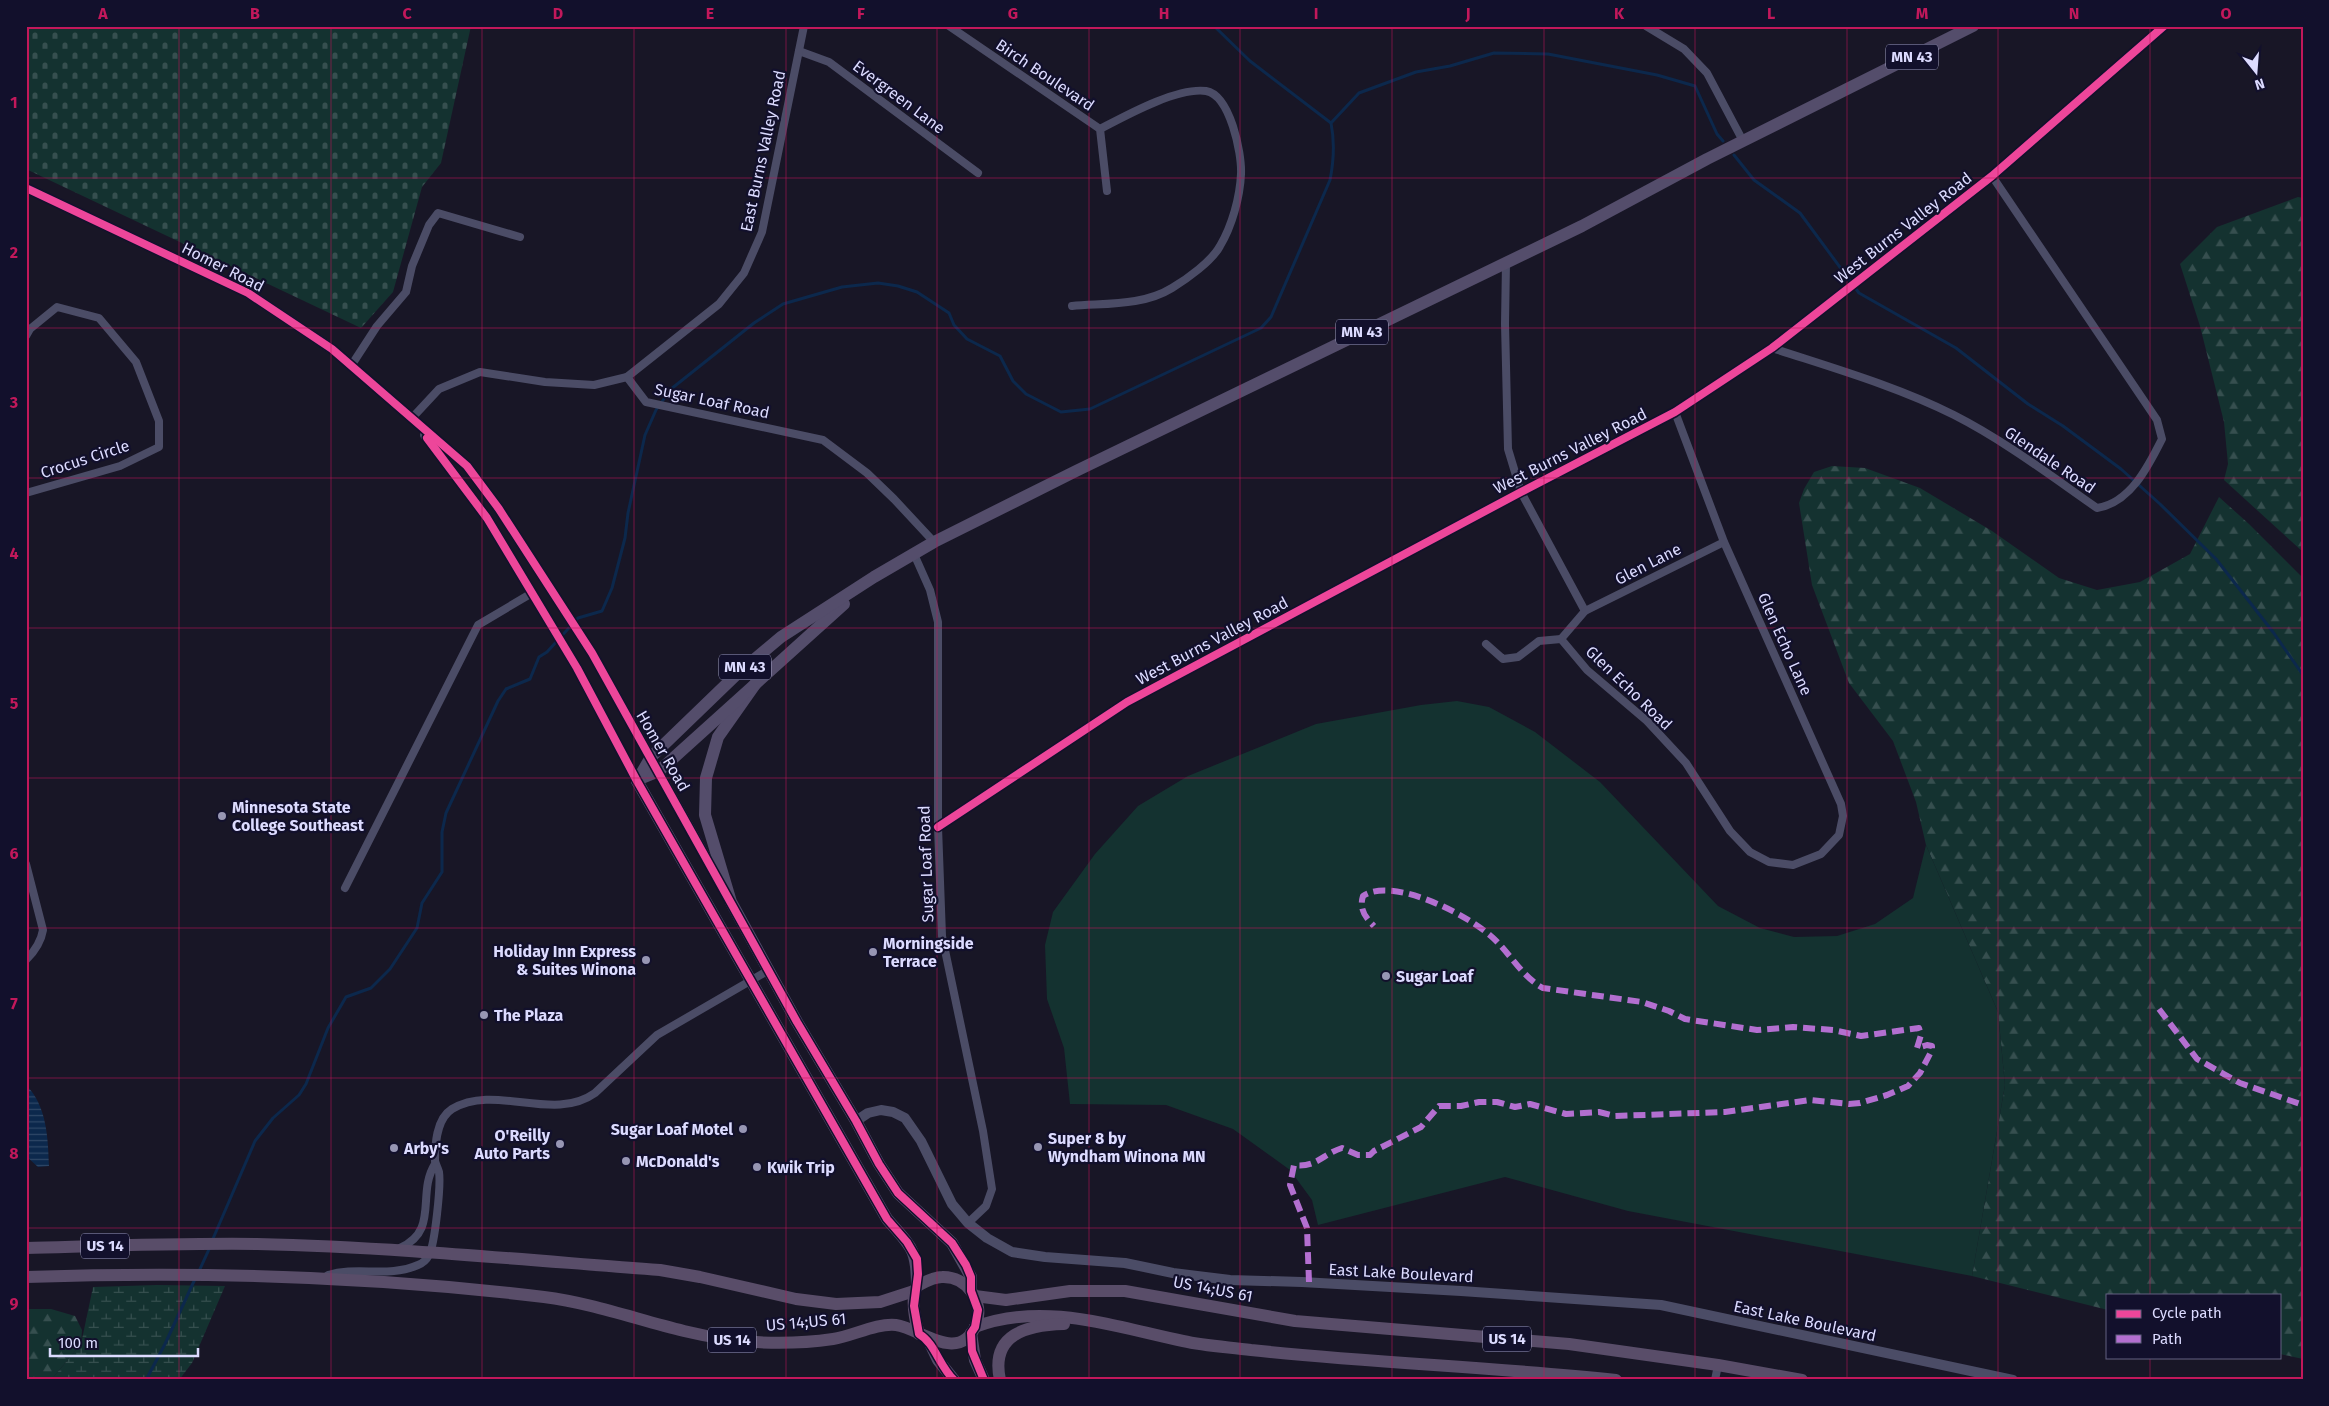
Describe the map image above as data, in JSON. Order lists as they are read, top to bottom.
{
  "streets": {
    "highway": ["US 14", "US 14;US 61"],
    "main road": ["MN 43", "Homer Road"],
    "street": [
      "Birch Boulevard",
      "Evergreen Lane",
      "East Burns Valley Road",
      "West Burns Valley Road",
      "Sugar Loaf Road",
      "Crocus Circle",
      "Glendale Road",
      "Glen Lane",
      "Glen Echo Lane",
      "Glen Echo Road",
      "East Lake Boulevard"
    ]
  },
  "crossings": [
    ["MN 43", "Homer Road"],
    ["MN 43", "Sugar Loaf Road"],
    ["MN 43", "East Lake Boulevard"],
    ["MN 43", "US 14;US 61"],
    ["Evergreen Lane", "East Burns Valley Road"],
    ["East Burns Valley Road", "Sugar Loaf Road"],
    ["West Burns Valley Road", "Sugar Loaf Road"],
    ["West Burns Valley Road", "Glendale Road"],
    ["West Burns Valley Road", "Glen Echo Lane"],
    ["Homer Road", "East Lake Boulevard"],
    ["Homer Road", "US 14;US 61"],
    ["Sugar Loaf Road", "East Lake Boulevard"],
    ["Glen Lane", "Glen Echo Lane"],
    ["Glen Echo Lane", "Glen Echo Road"],
    ["US 14", "US 14;US 61"]
  ],
  "places": [
    "Minnesota State College Southeast",
    "Morningside Terrace",
    "Holiday Inn Express & Suites Winona",
    "Sugar Loaf",
    "The Plaza",
    "Sugar Loaf Motel",
    "O'Reilly Auto Parts",
    "Super 8 by Wyndham Winona MN",
    "Arby's",
    "McDonald's",
    "Kwik Trip"
  ],
  "legend": ["Cycle path", "Path"],
  "scale_bar": "100 m",
  "north": "bottom",
  "grid": {
    "columns": [
      "A",
      "B",
      "C",
      "D",
      "E",
      "F",
      "G",
      "H",
      "I",
      "J",
      "K",
      "L",
      "M",
      "N",
      "O"
    ],
    "rows": [
      "1",
      "2",
      "3",
      "4",
      "5",
      "6",
      "7",
      "8",
      "9"
    ]
  }
}
